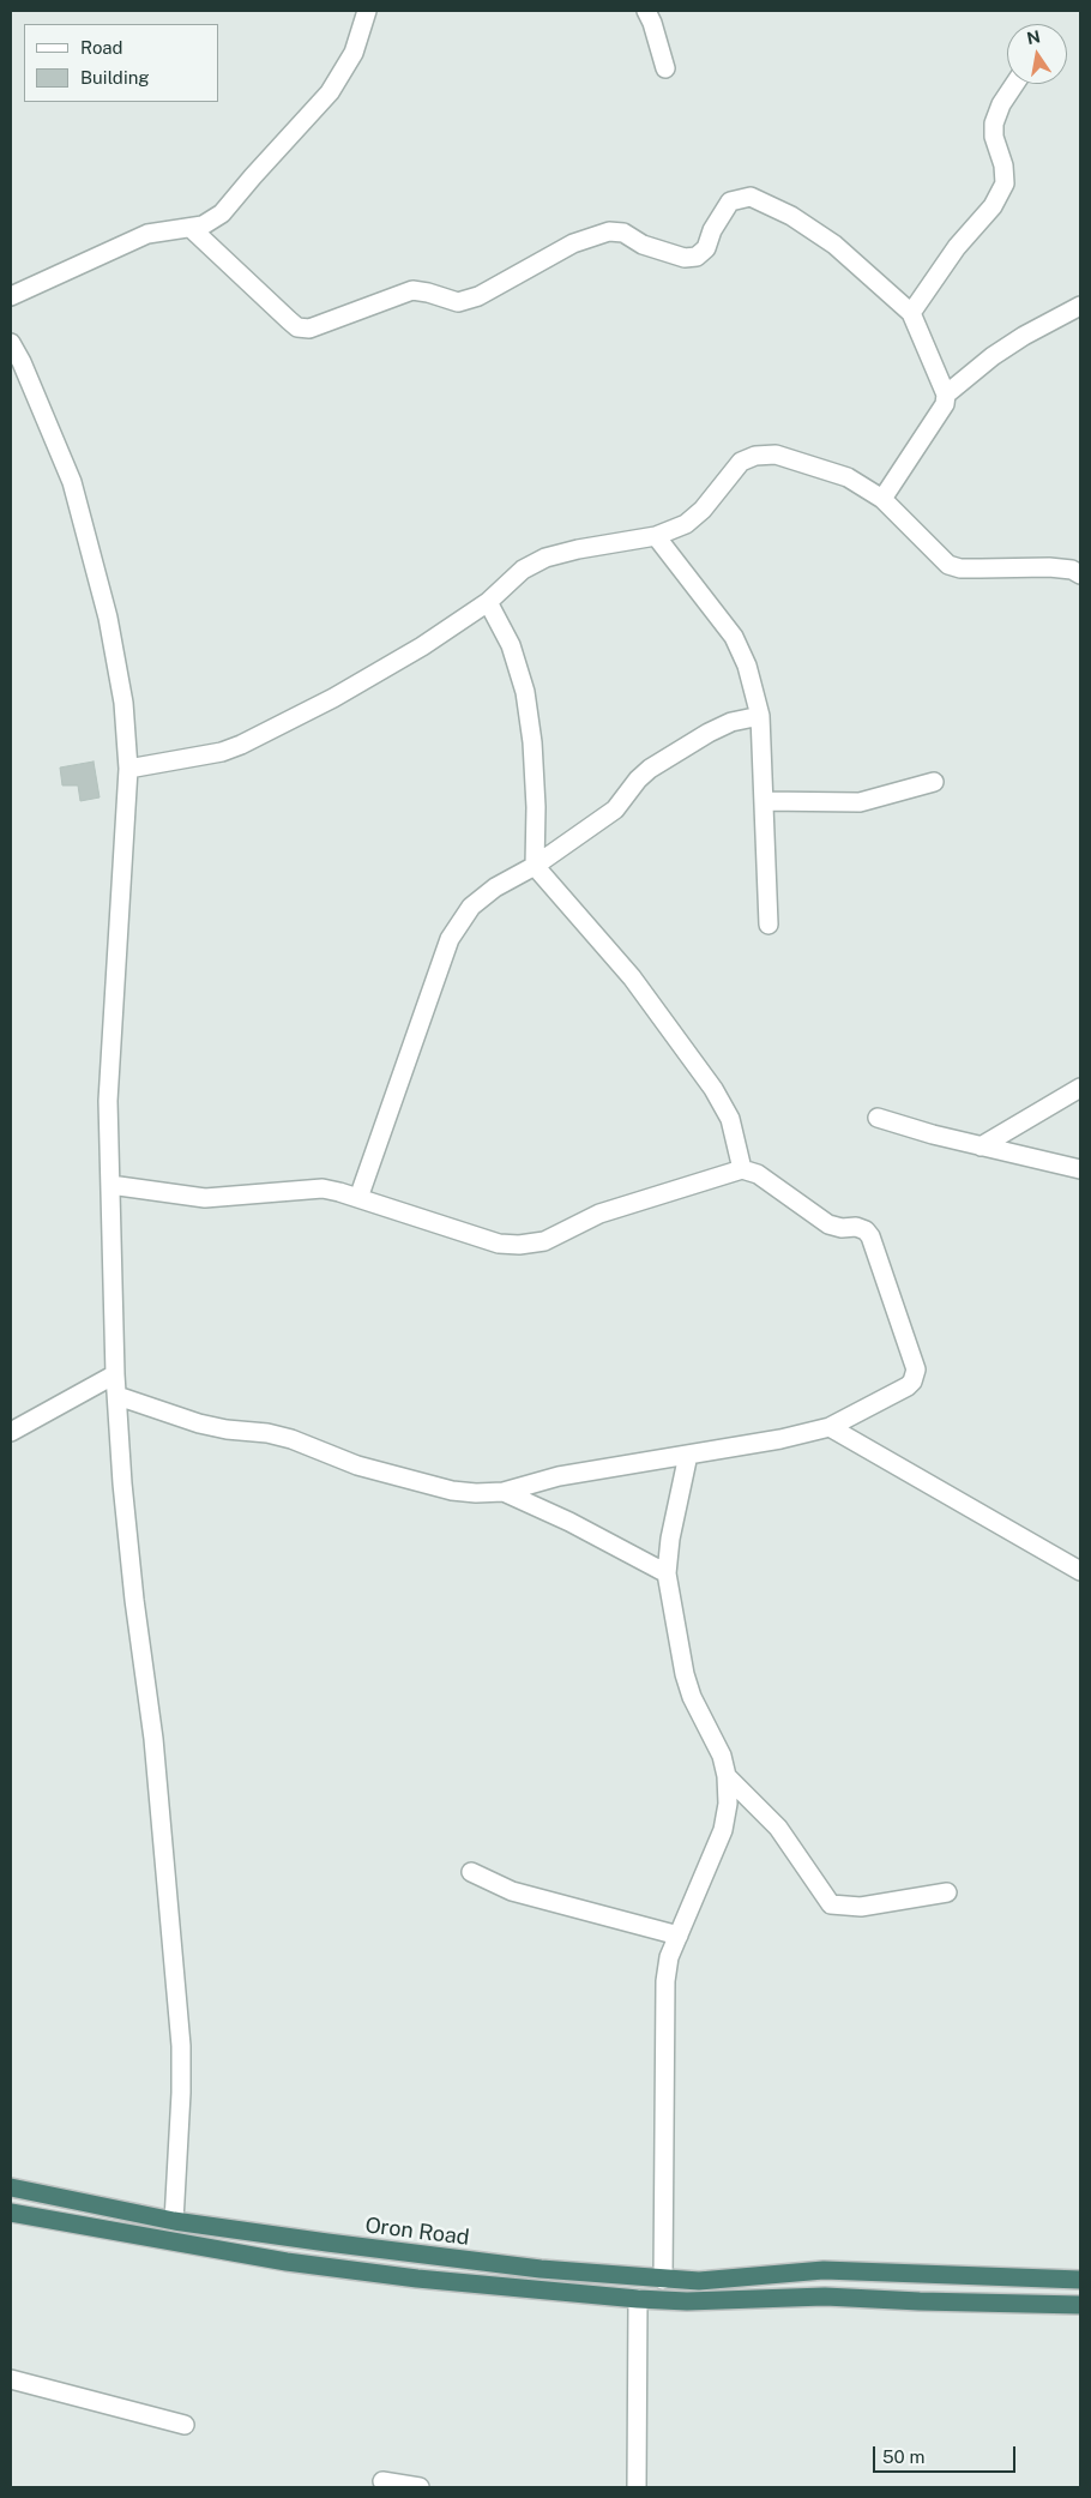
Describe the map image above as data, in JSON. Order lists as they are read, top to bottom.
{
  "streets": {
    "highway": ["Oron Road"]
  },
  "legend": ["Road", "Building"],
  "scale_bar": "50 m",
  "north": "top"
}
